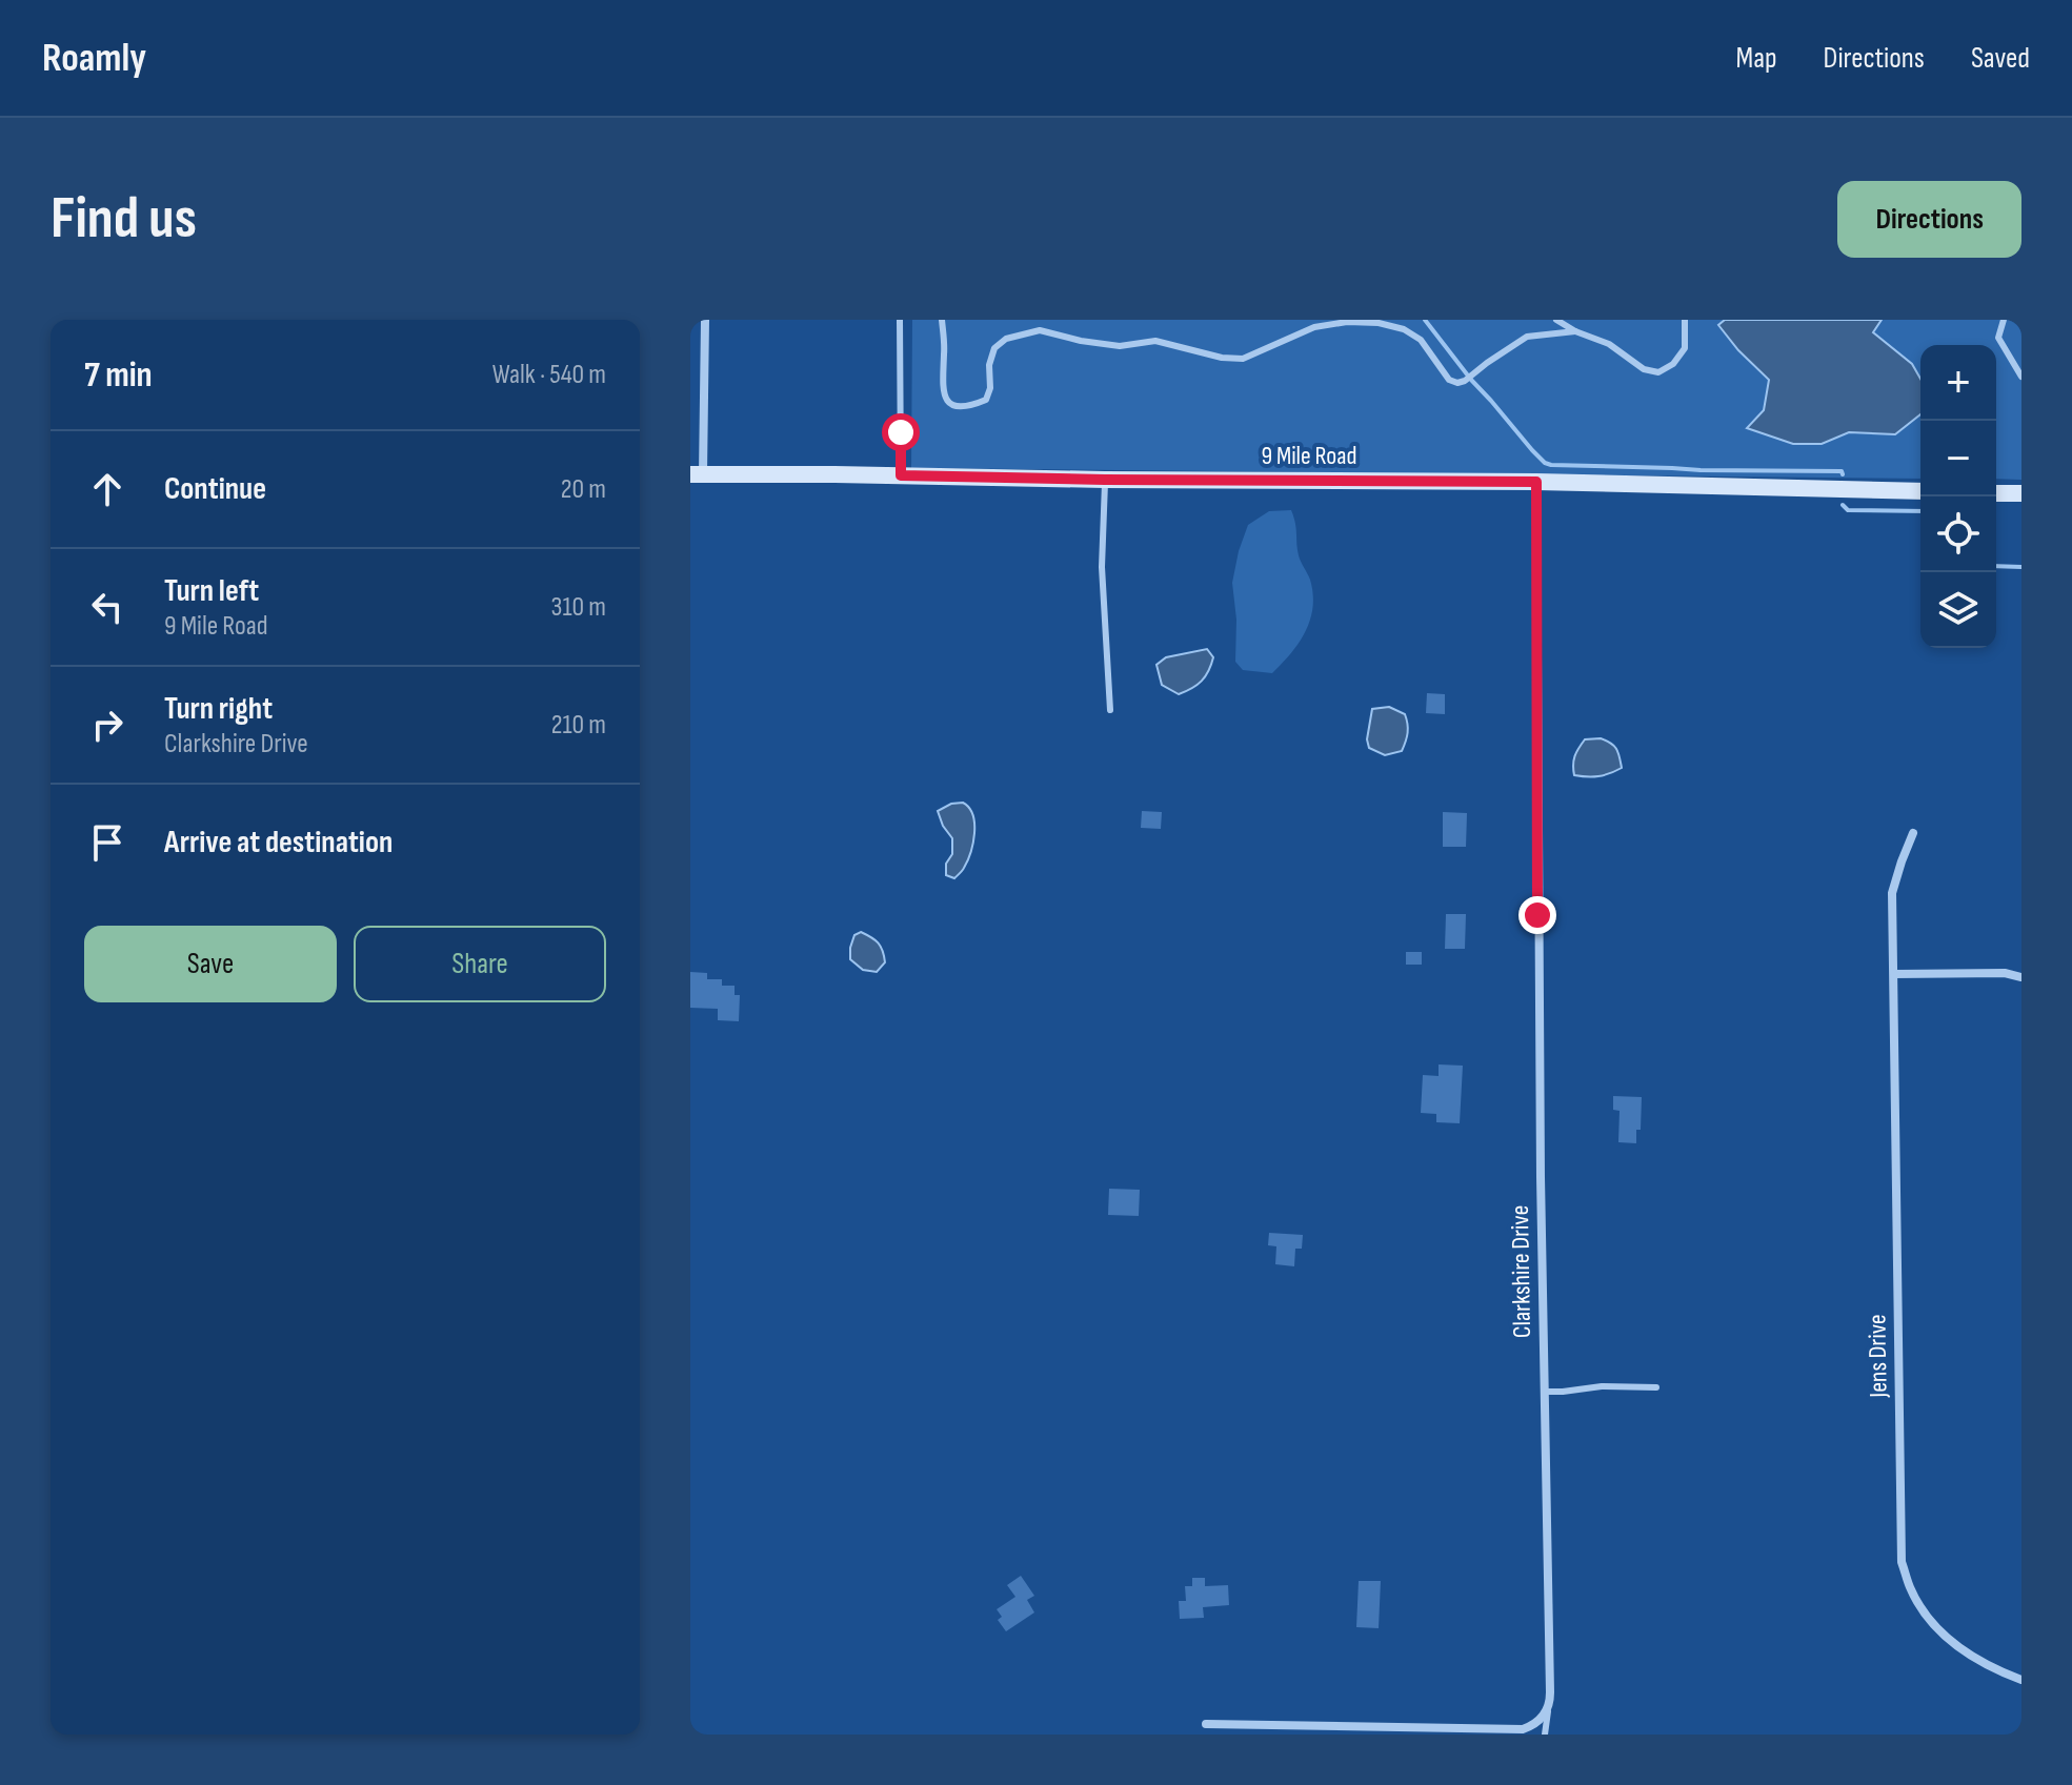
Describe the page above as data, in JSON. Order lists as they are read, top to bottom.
{
  "streets": {
    "street": ["9 Mile Road", "Clarkshire Drive", "Jens Drive"]
  },
  "crossings": [
    ["9 Mile Road", "Clarkshire Drive"]
  ],
  "page": {
    "header": "Roamly",
    "nav": ["Map", "Directions", "Saved"],
    "buttons": [
      "Directions",
      ["Save", "Share"]
    ],
    "title": "Find us",
    "heading": ["7 min", "Walk · 540 m"],
    "map_buttons": ["+", "−"],
    "list": [
      ["Continue", "20 m"],
      ["Turn left", "9 Mile Road", "310 m"],
      ["Turn right", "Clarkshire Drive", "210 m"],
      "Arrive at destination"
    ]
  }
}
